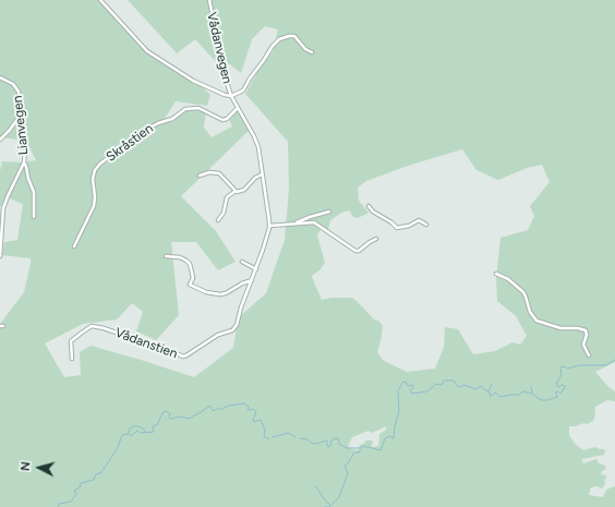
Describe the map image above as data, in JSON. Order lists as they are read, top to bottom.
{
  "streets": {
    "street": [
      "Vådanvegen",
      "Lianvegen",
      "Skråstien",
      "Vådanstien"
    ]
  },
  "crossings": [
    ["Vådanvegen", "Skråstien"],
    ["Vådanvegen", "Vådanstien"]
  ],
  "north": "left"
}
